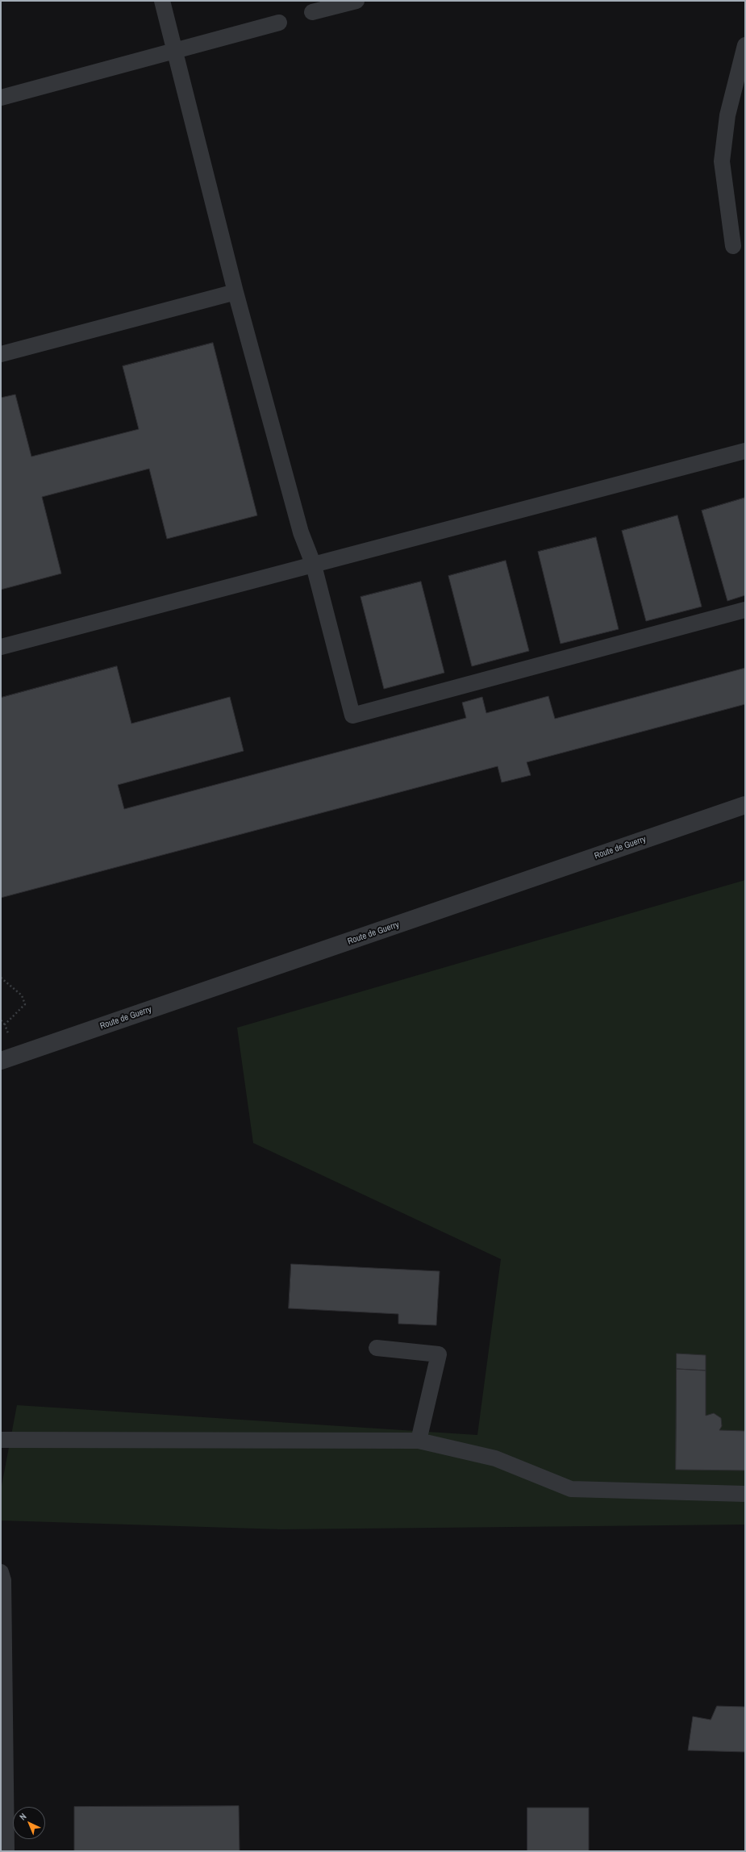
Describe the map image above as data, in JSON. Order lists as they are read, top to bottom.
{
  "streets": {
    "street": ["Route de Guerry"]
  },
  "north": "top left"
}
